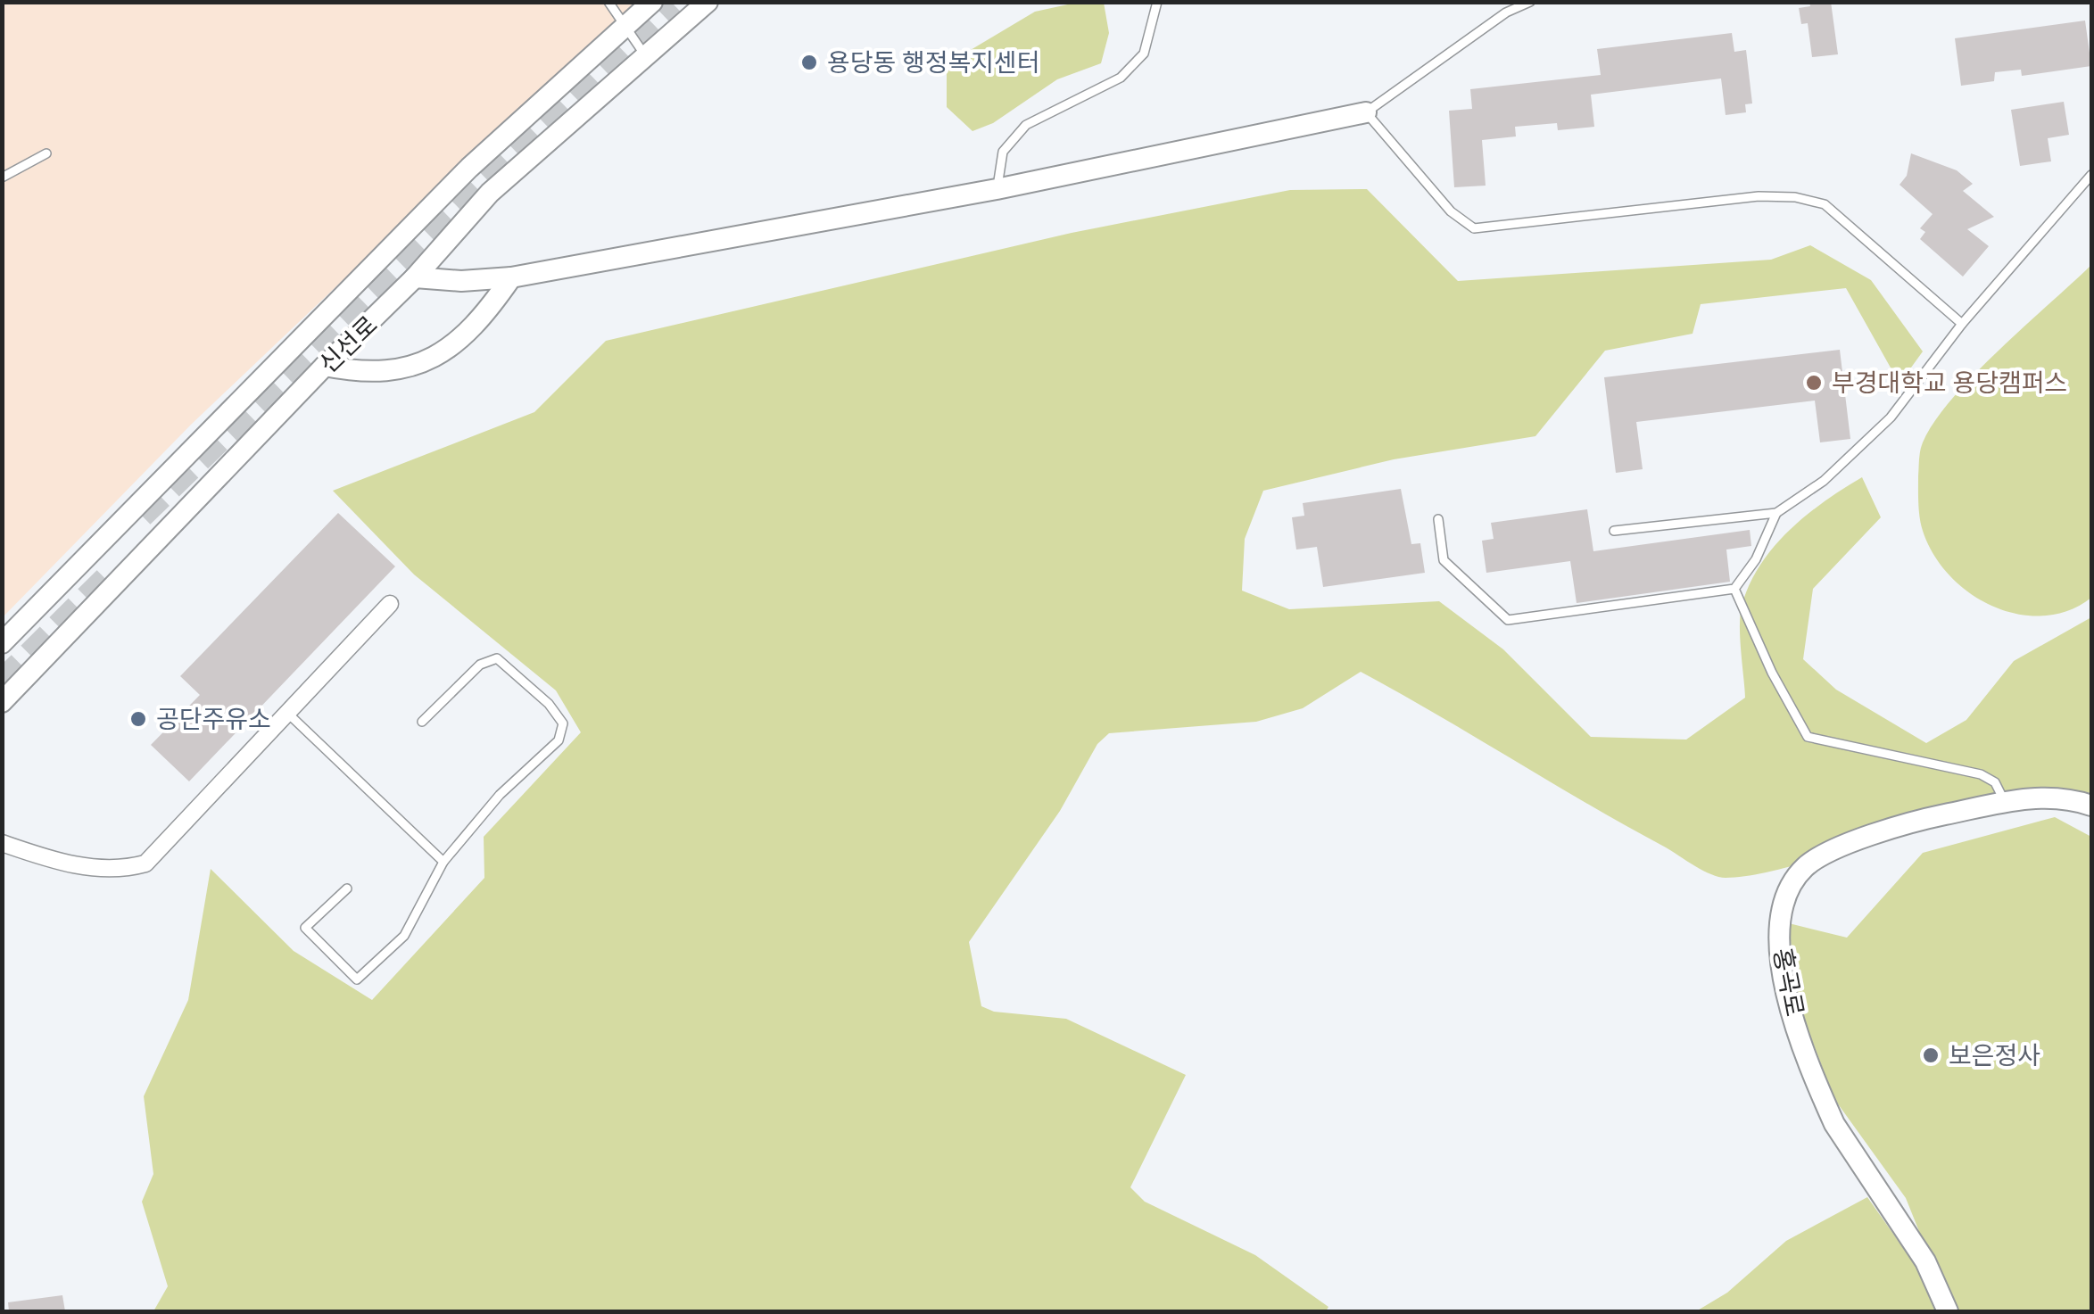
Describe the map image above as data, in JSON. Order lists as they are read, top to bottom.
{
  "streets": {
    "street": ["신선로", "홍곡로"]
  },
  "places": [
    "용당동 행정복지센터",
    "부경대학교 용당캠퍼스",
    "공단주유소",
    "보은정사"
  ]
}
